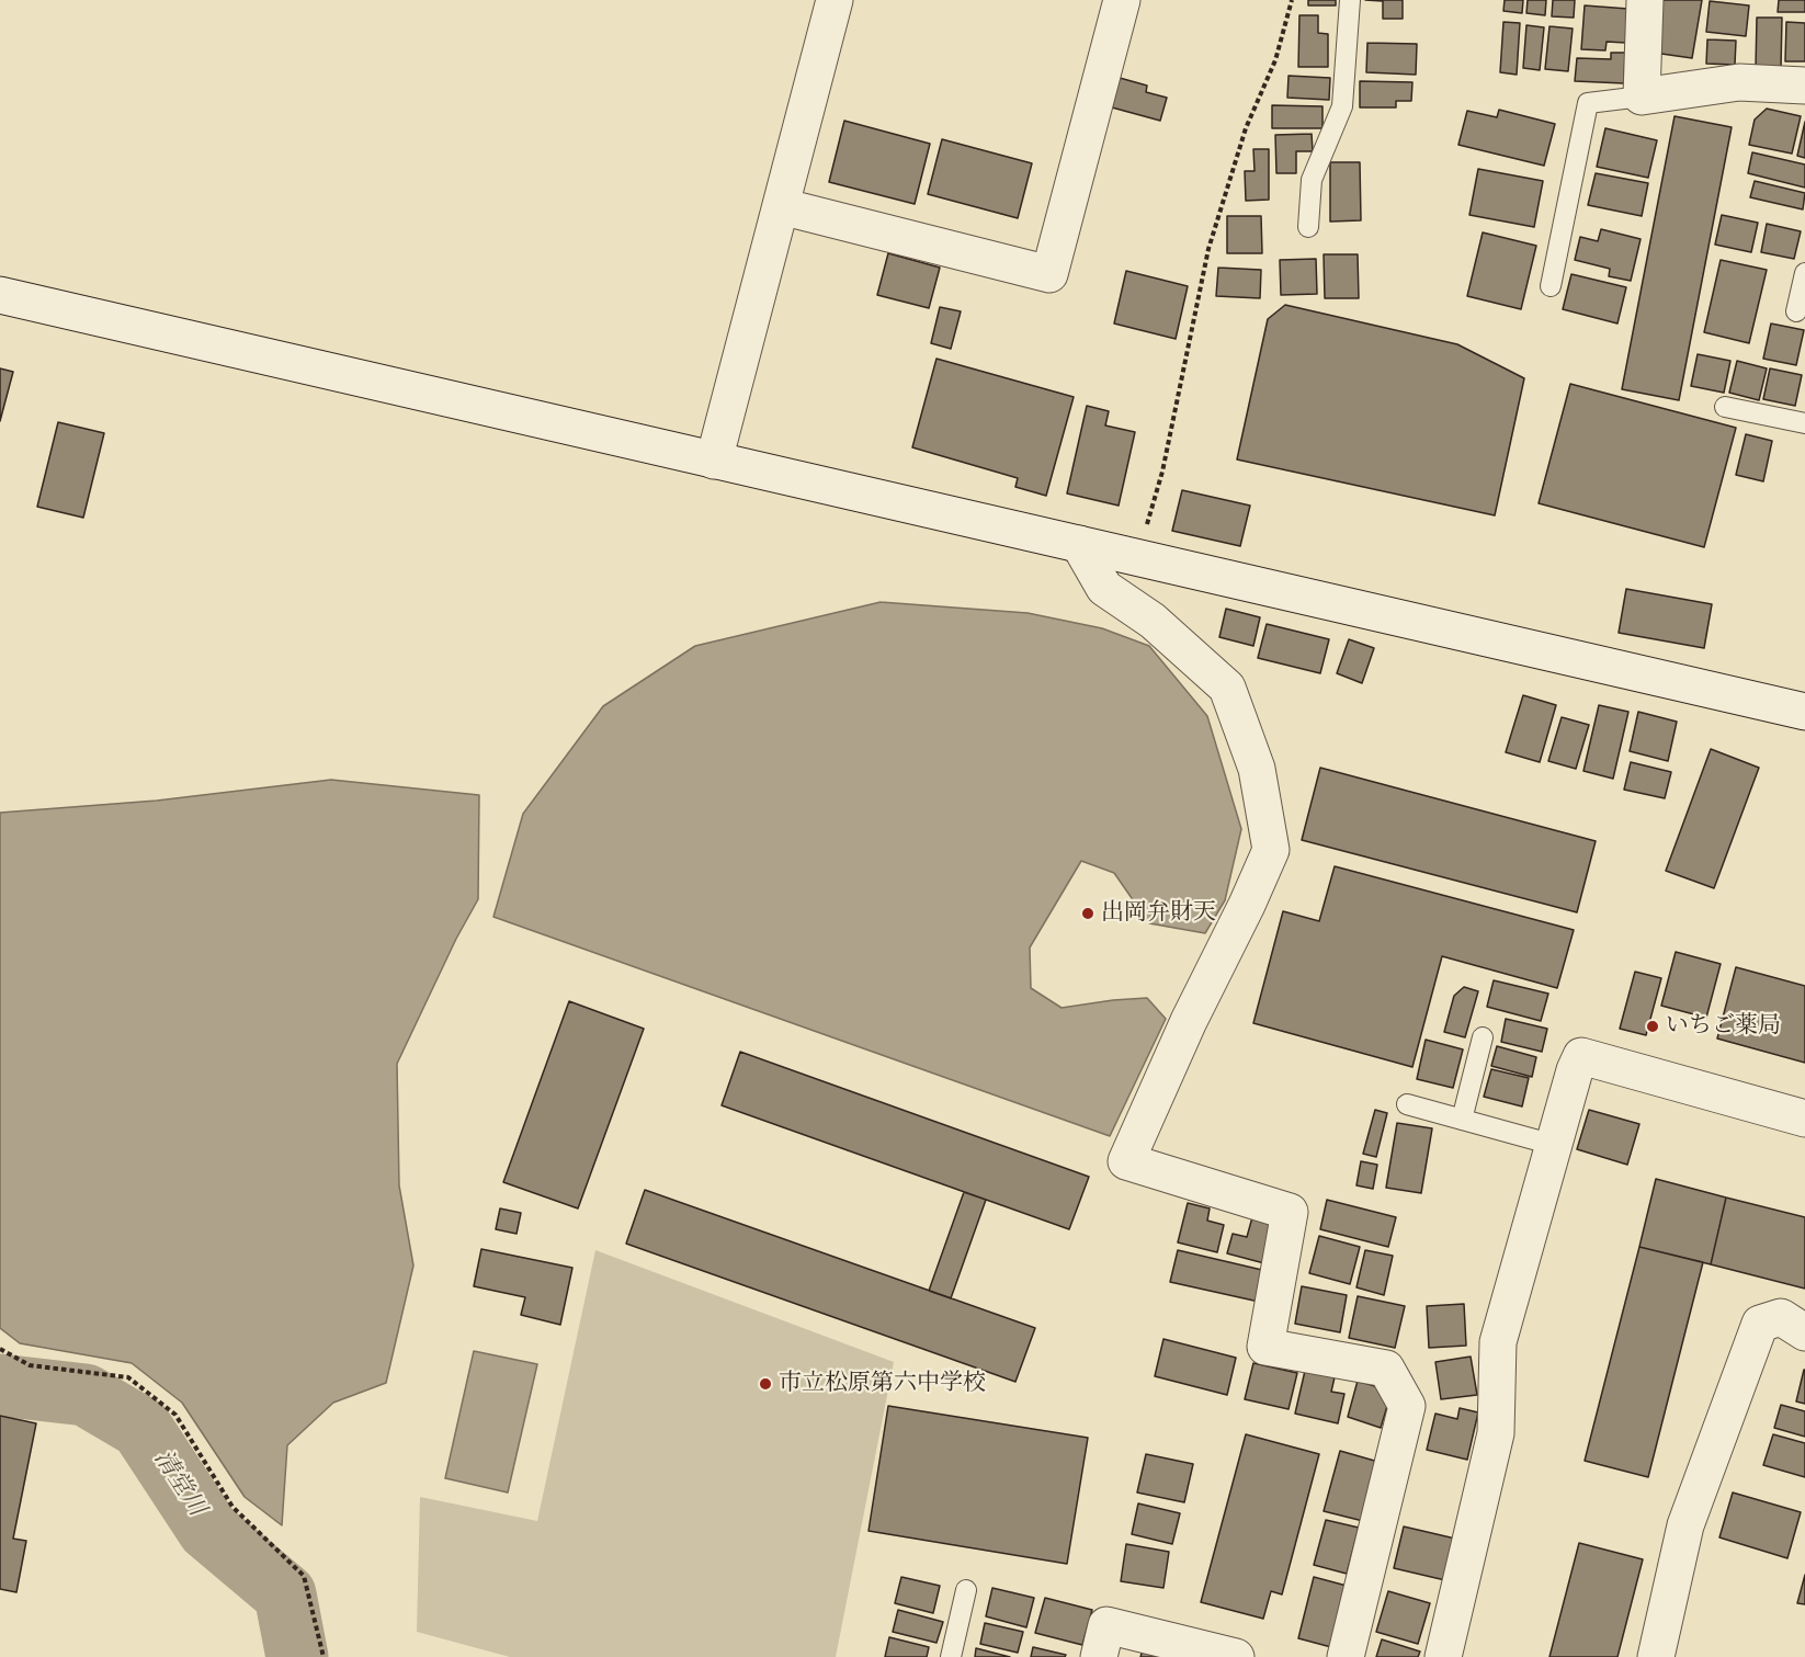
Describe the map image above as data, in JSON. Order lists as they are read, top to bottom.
{
  "water": ["清堂川"],
  "places": ["出岡弁財天", "いちご薬局", "市立松原第六中学校"]
}
